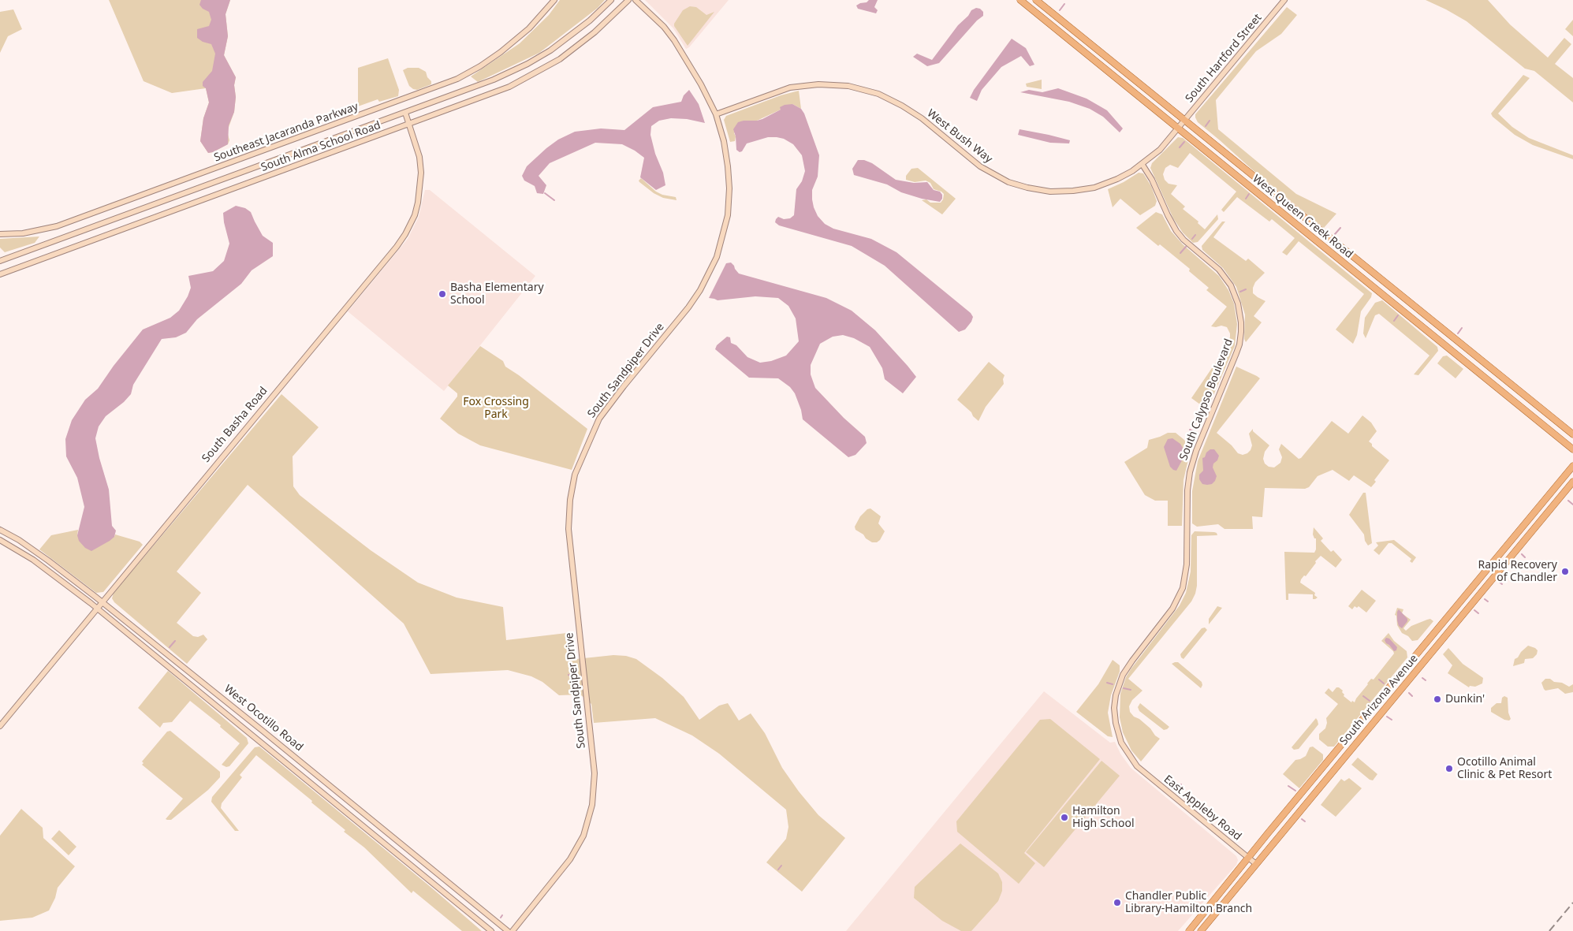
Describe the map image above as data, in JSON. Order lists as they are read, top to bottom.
{
  "streets": {
    "main road": ["West Queen Creek Road", "South Arizona Avenue"],
    "street": [
      "South Hartford Street",
      "Southeast Jacaranda Parkway",
      "West Bush Way",
      "South Alma School Road",
      "South Sandpiper Drive",
      "South Calypso Boulevard",
      "South Basha Road",
      "West Ocotillo Road",
      "East Appleby Road"
    ]
  },
  "crossings": [
    ["South Hartford Street", "West Bush Way"],
    ["South Hartford Street", "West Queen Creek Road"],
    ["West Bush Way", "West Queen Creek Road"],
    ["West Bush Way", "South Sandpiper Drive"],
    ["West Bush Way", "South Calypso Boulevard"],
    ["South Alma School Road", "South Basha Road"],
    ["South Calypso Boulevard", "East Appleby Road"],
    ["South Basha Road", "West Ocotillo Road"],
    ["South Arizona Avenue", "East Appleby Road"]
  ],
  "parks": ["Fox Crossing Park"],
  "places": [
    "Basha Elementary School",
    "Rapid Recovery of Chandler",
    "Dunkin'",
    "Ocotillo Animal Clinic & Pet Resort",
    "Hamilton High School",
    "Chandler Public Library-Hamilton Branch"
  ]
}
